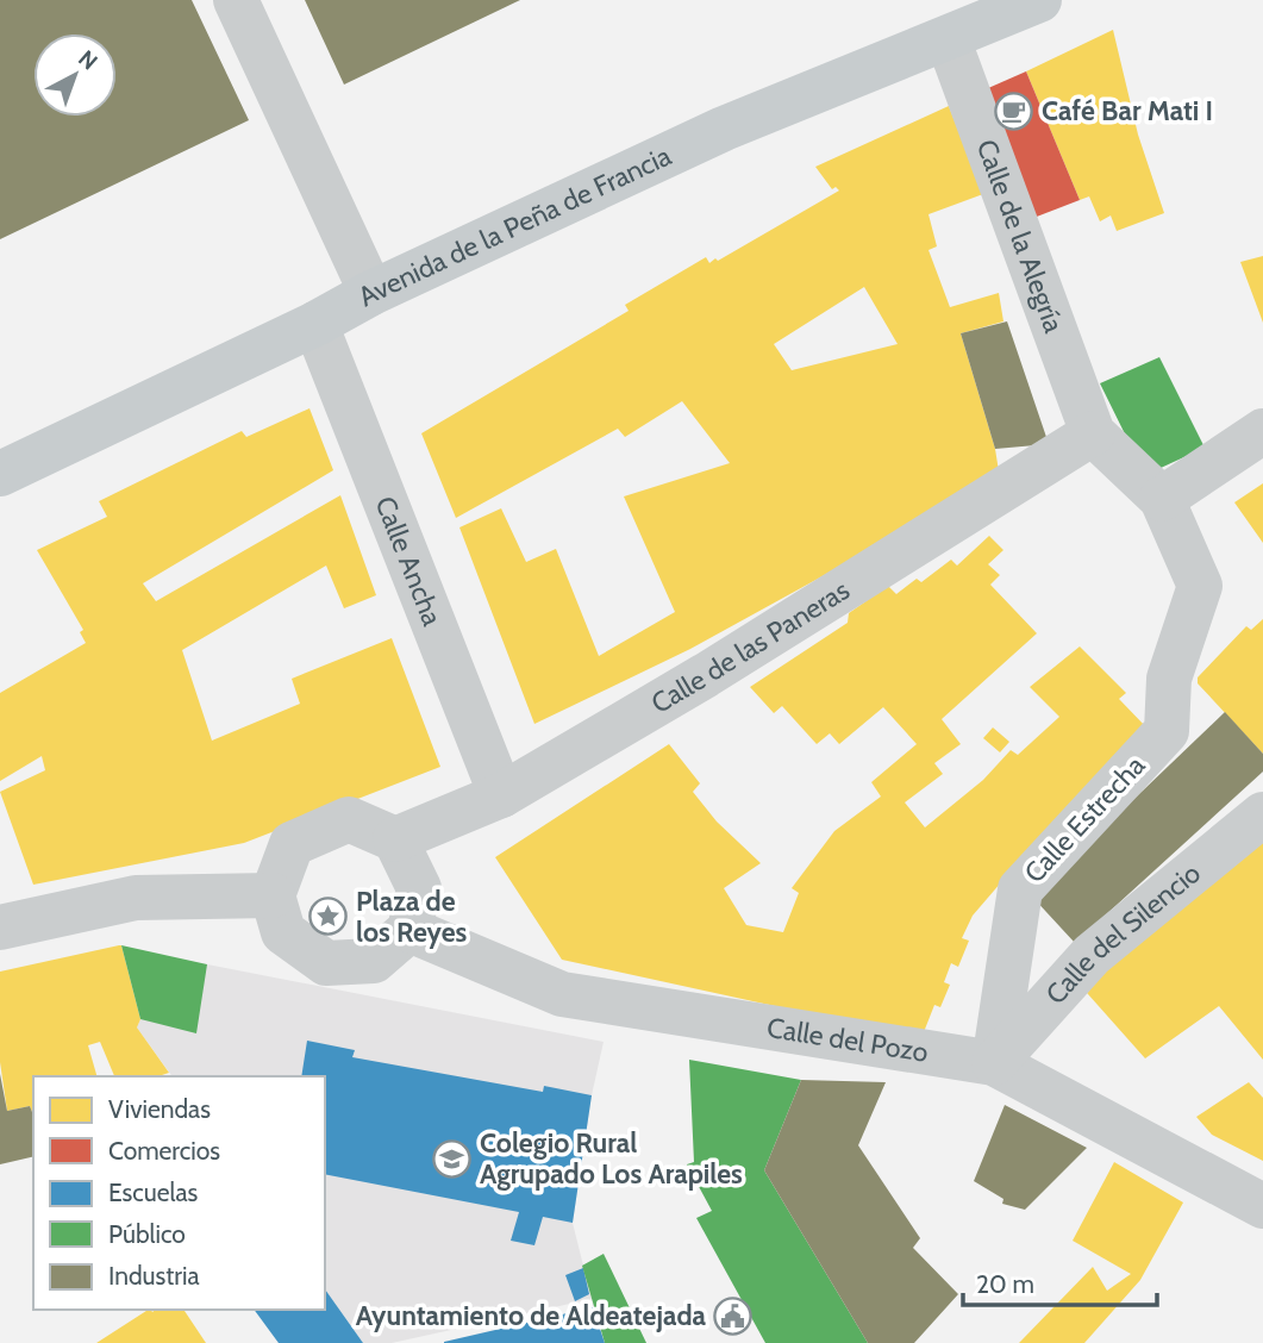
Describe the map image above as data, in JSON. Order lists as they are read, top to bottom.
{
  "streets": {
    "main road": ["Avenida de la Peña de Francia"],
    "street": [
      "Calle de la Alegría",
      "Calle Ancha",
      "Calle de las Paneras",
      "Calle Estrecha",
      "Calle del Silencio",
      "Calle del Pozo"
    ]
  },
  "crossings": [
    ["Avenida de la Peña de Francia", "Calle de la Alegría"],
    ["Avenida de la Peña de Francia", "Calle Ancha"],
    ["Calle de la Alegría", "Calle de las Paneras"],
    ["Calle Ancha", "Calle de las Paneras"],
    ["Calle de las Paneras", "Calle del Pozo"],
    ["Calle Estrecha", "Calle del Silencio"],
    ["Calle Estrecha", "Calle del Pozo"],
    ["Calle del Silencio", "Calle del Pozo"]
  ],
  "places": {
    "cafe": ["Café Bar Mati I"],
    "place": ["Plaza de los Reyes"],
    "school or university": ["Colegio Rural Agrupado Los Arapiles"],
    "public building": ["Ayuntamiento de Aldeatejada"]
  },
  "legend": [
    "Viviendas",
    "Comercios",
    "Escuelas",
    "Público",
    "Industria"
  ],
  "scale_bar": "20 m",
  "north": "top right"
}
